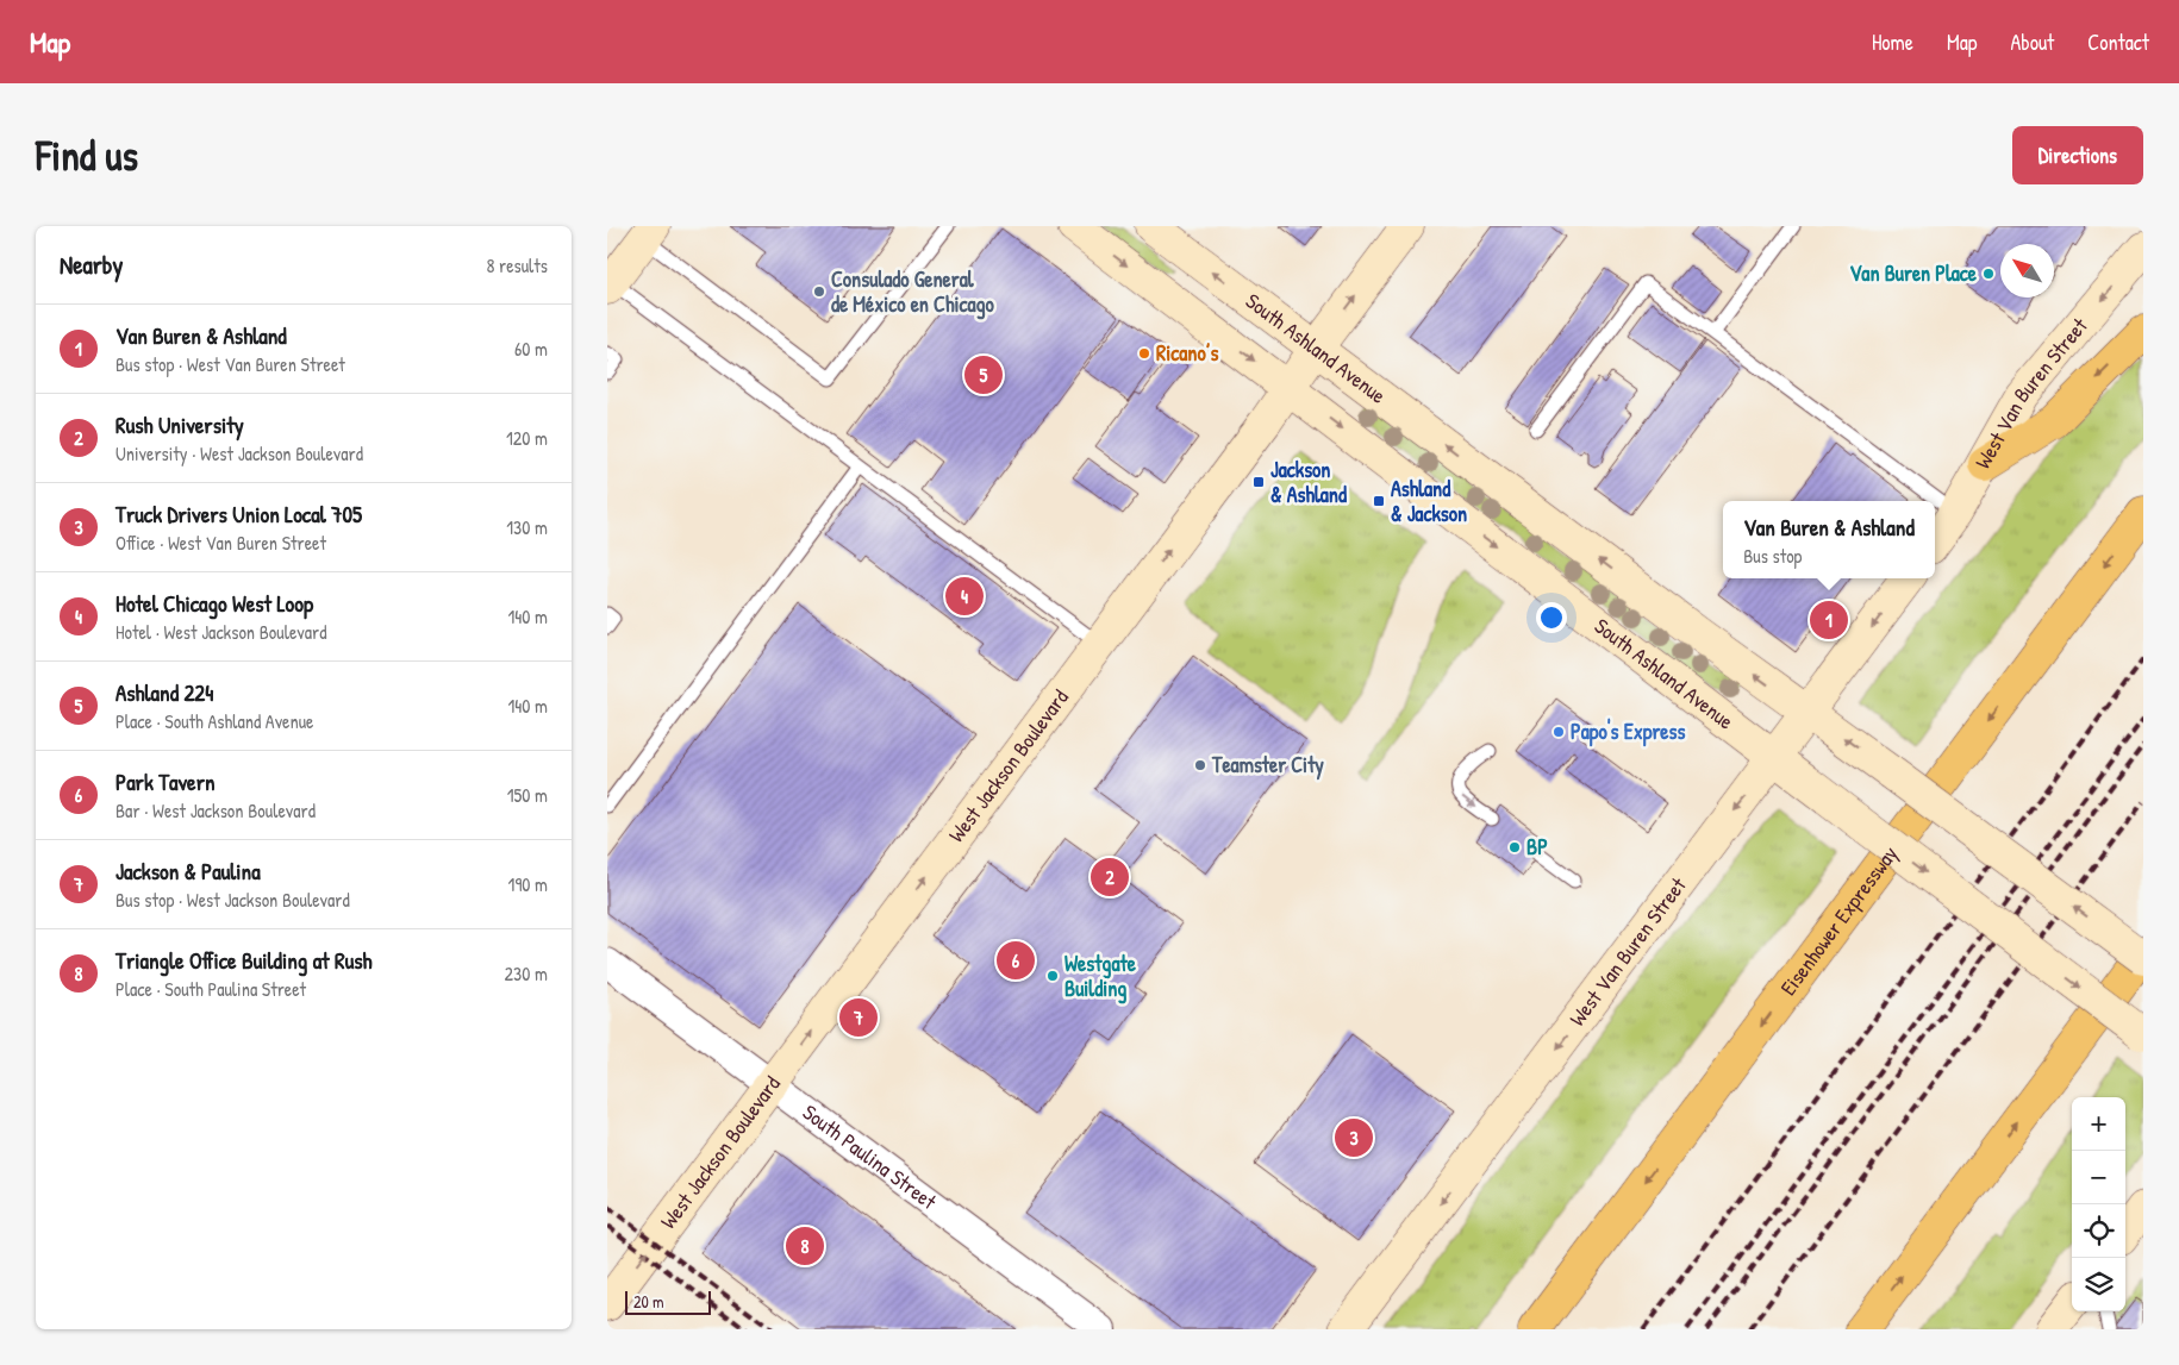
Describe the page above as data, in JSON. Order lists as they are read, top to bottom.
{
  "streets": {
    "highway": ["Eisenhower Expressway"],
    "street": [
      "South Ashland Avenue",
      "West Van Buren Street",
      "West Jackson Boulevard",
      "South Paulina Street"
    ]
  },
  "crossings": [
    ["South Ashland Avenue", "West Van Buren Street"],
    ["South Ashland Avenue", "West Jackson Boulevard"],
    ["West Jackson Boulevard", "South Paulina Street"]
  ],
  "one_way": ["West Van Buren Street", "West Jackson Boulevard"],
  "places": {
    "other": [
      "Van Buren Place",
      "Consulado General de México en Chicago",
      "Ricano’s",
      "Papo's Express",
      "Teamster City",
      "BP",
      "Westgate Building"
    ],
    "transit": ["Jackson & Ashland", "Ashland & Jackson"]
  },
  "scale_bar": "20 m",
  "north": "top left",
  "page": {
    "header": "Map",
    "nav": [
      "Home",
      "Map",
      "About",
      "Contact"
    ],
    "buttons": "Directions",
    "title": "Find us",
    "heading": ["Nearby", "8 results"],
    "list": [
      {
        "mark": "1",
        "name": "Van Buren & Ashland",
        "note": "Bus stop · West Van Buren Street",
        "value": "60 m"
      },
      {
        "mark": "2",
        "name": "Rush University",
        "note": "University · West Jackson Boulevard",
        "value": "120 m"
      },
      {
        "mark": "3",
        "name": "Truck Drivers Union Local 705",
        "note": "Office · West Van Buren Street",
        "value": "130 m"
      },
      {
        "mark": "4",
        "name": "Hotel Chicago West Loop",
        "note": "Hotel · West Jackson Boulevard",
        "value": "140 m"
      },
      {
        "mark": "5",
        "name": "Ashland 224",
        "note": "Place · South Ashland Avenue",
        "value": "140 m"
      },
      {
        "mark": "6",
        "name": "Park Tavern",
        "note": "Bar · West Jackson Boulevard",
        "value": "150 m"
      },
      {
        "mark": "7",
        "name": "Jackson & Paulina",
        "note": "Bus stop · West Jackson Boulevard",
        "value": "190 m"
      },
      {
        "mark": "8",
        "name": "Triangle Office Building at Rush",
        "note": "Place · South Paulina Street",
        "value": "230 m"
      }
    ],
    "pins": [
      "5",
      "4",
      "1",
      "2",
      "6",
      "7",
      "3",
      "8"
    ],
    "popup": ["Van Buren & Ashland", "Bus stop"],
    "map_buttons": ["+", "−"],
    "scale": "20 m"
  }
}
